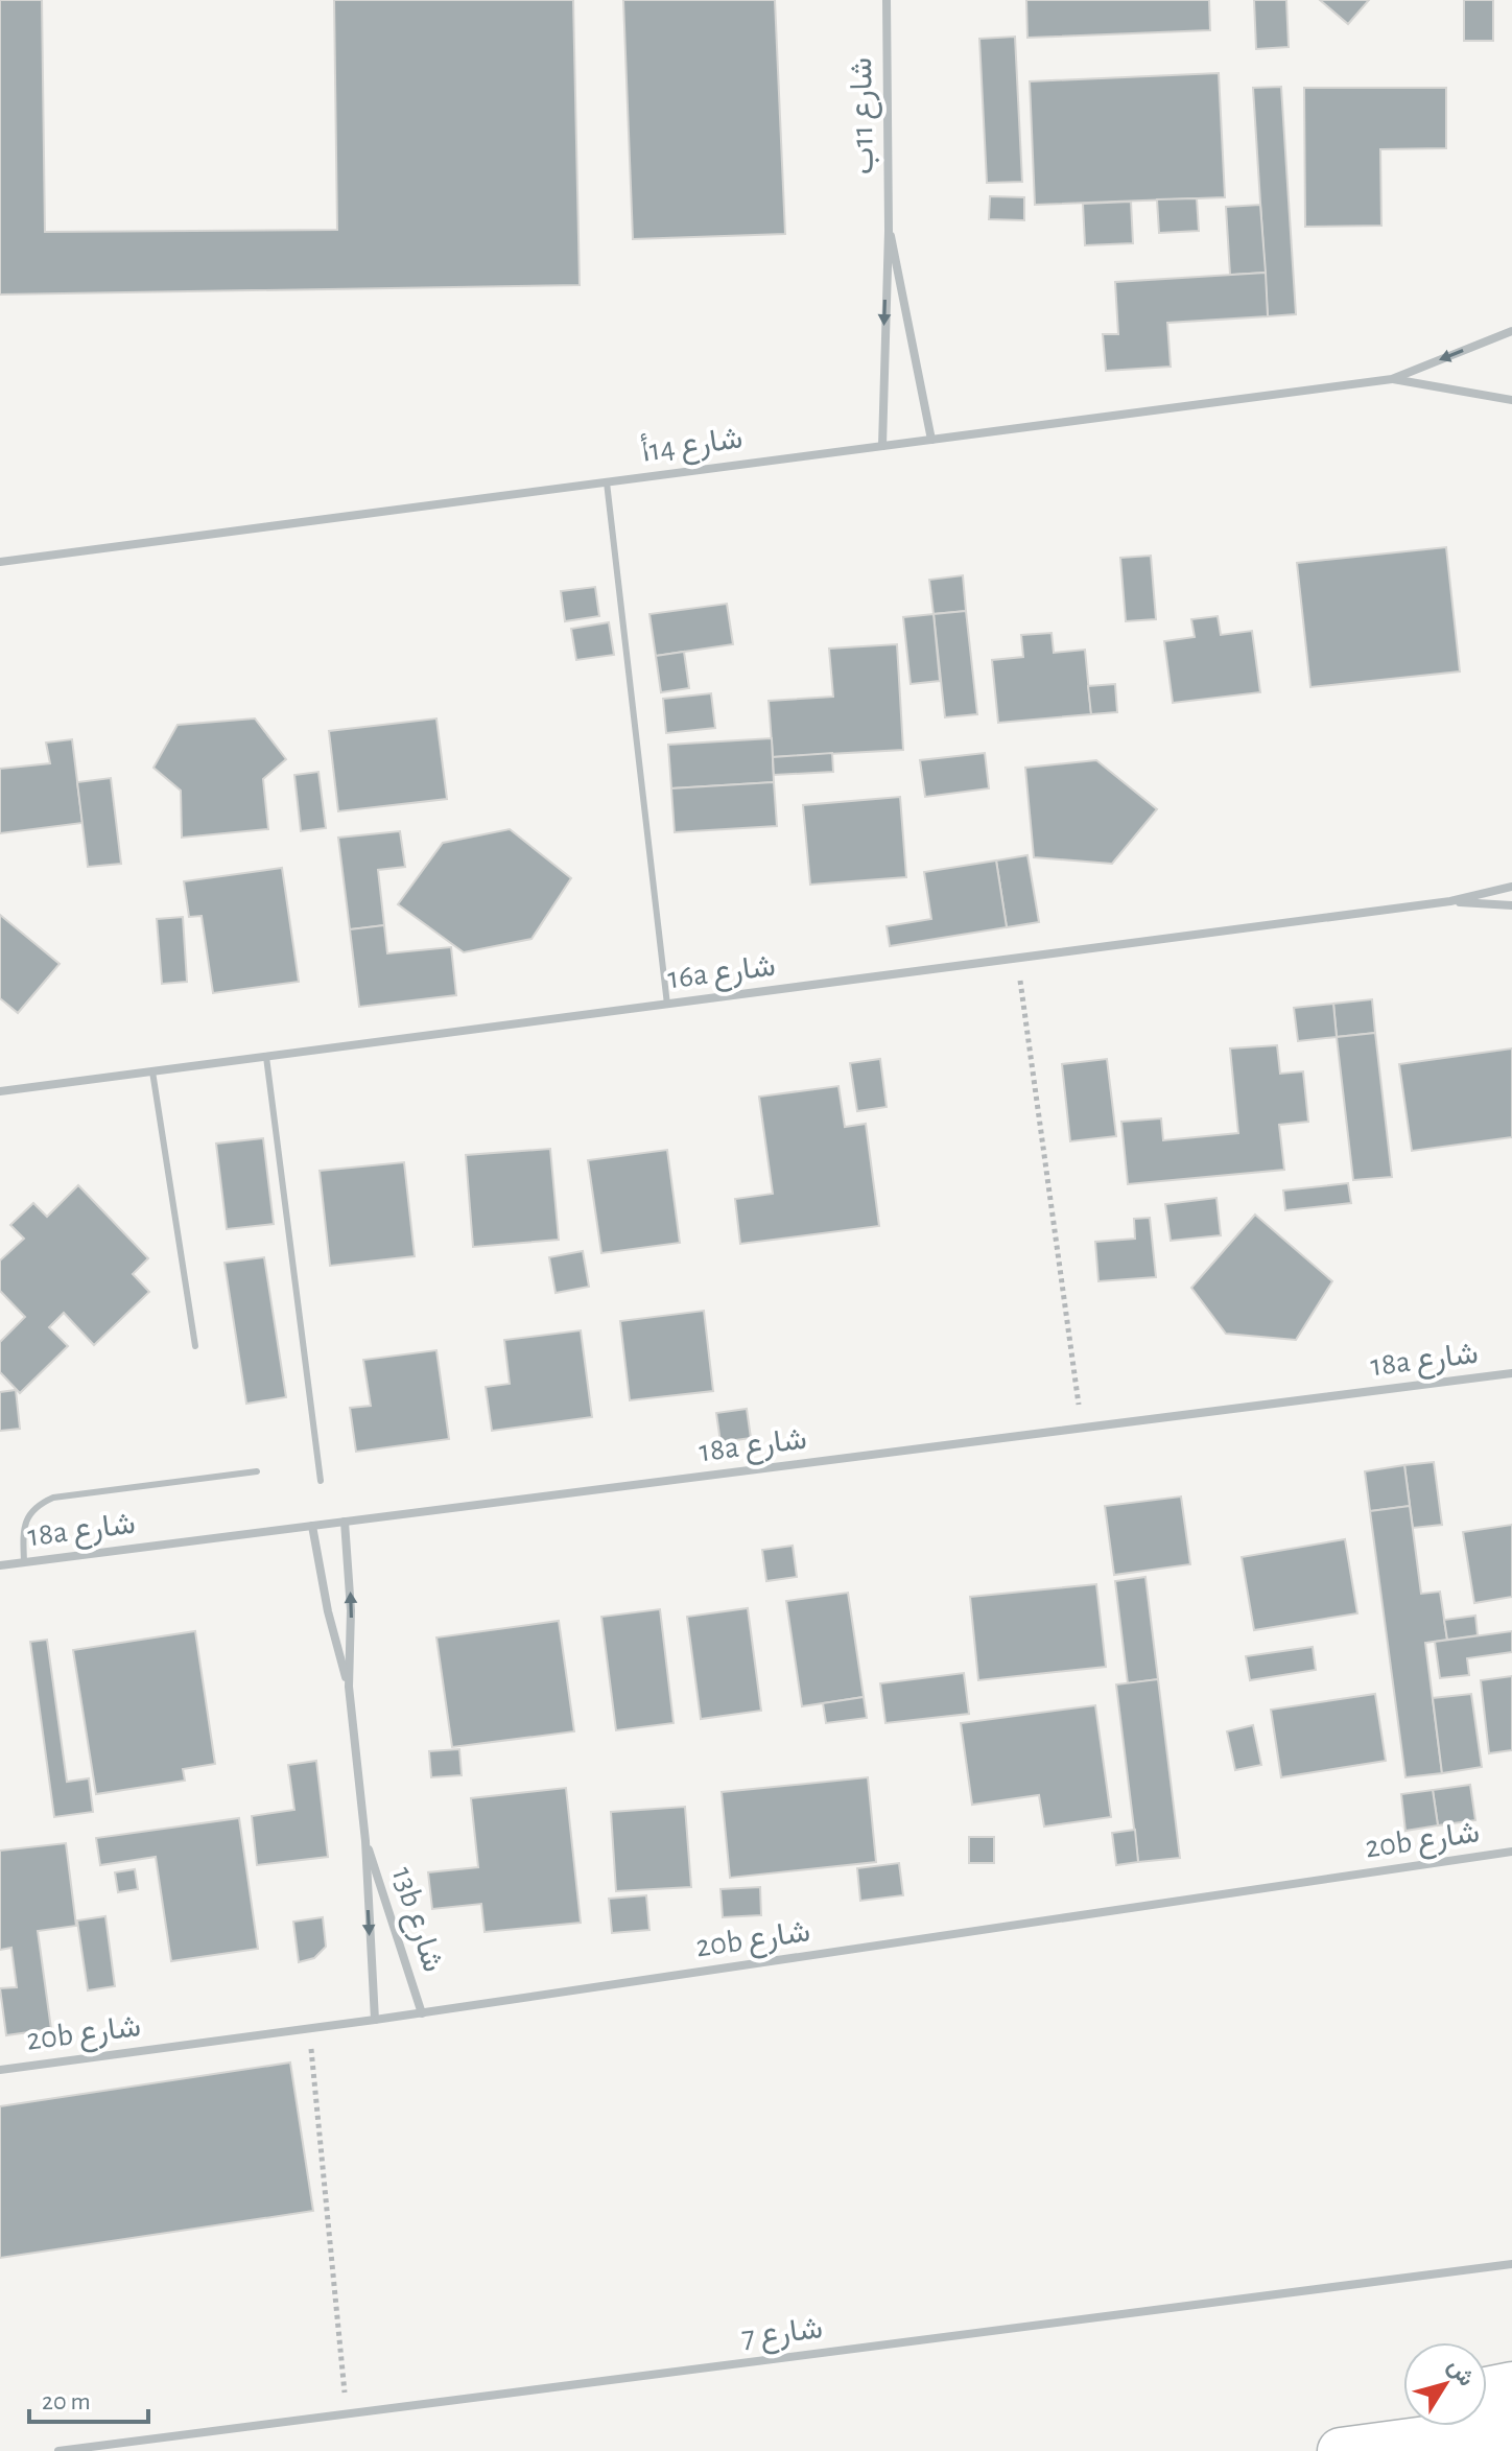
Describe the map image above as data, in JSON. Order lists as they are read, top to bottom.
{
  "streets": {
    "street": [
      "شارع 11ب",
      "شارع 14أ",
      "16a شارع",
      "18a شارع",
      "20b شارع",
      "13b شارع",
      "شارع 7"
    ]
  },
  "crossings": [
    ["شارع 11ب", "شارع 14أ"],
    ["18a شارع", "13b شارع"],
    ["20b شارع", "13b شارع"]
  ],
  "scale_bar": "20 m",
  "north": "top right"
}
